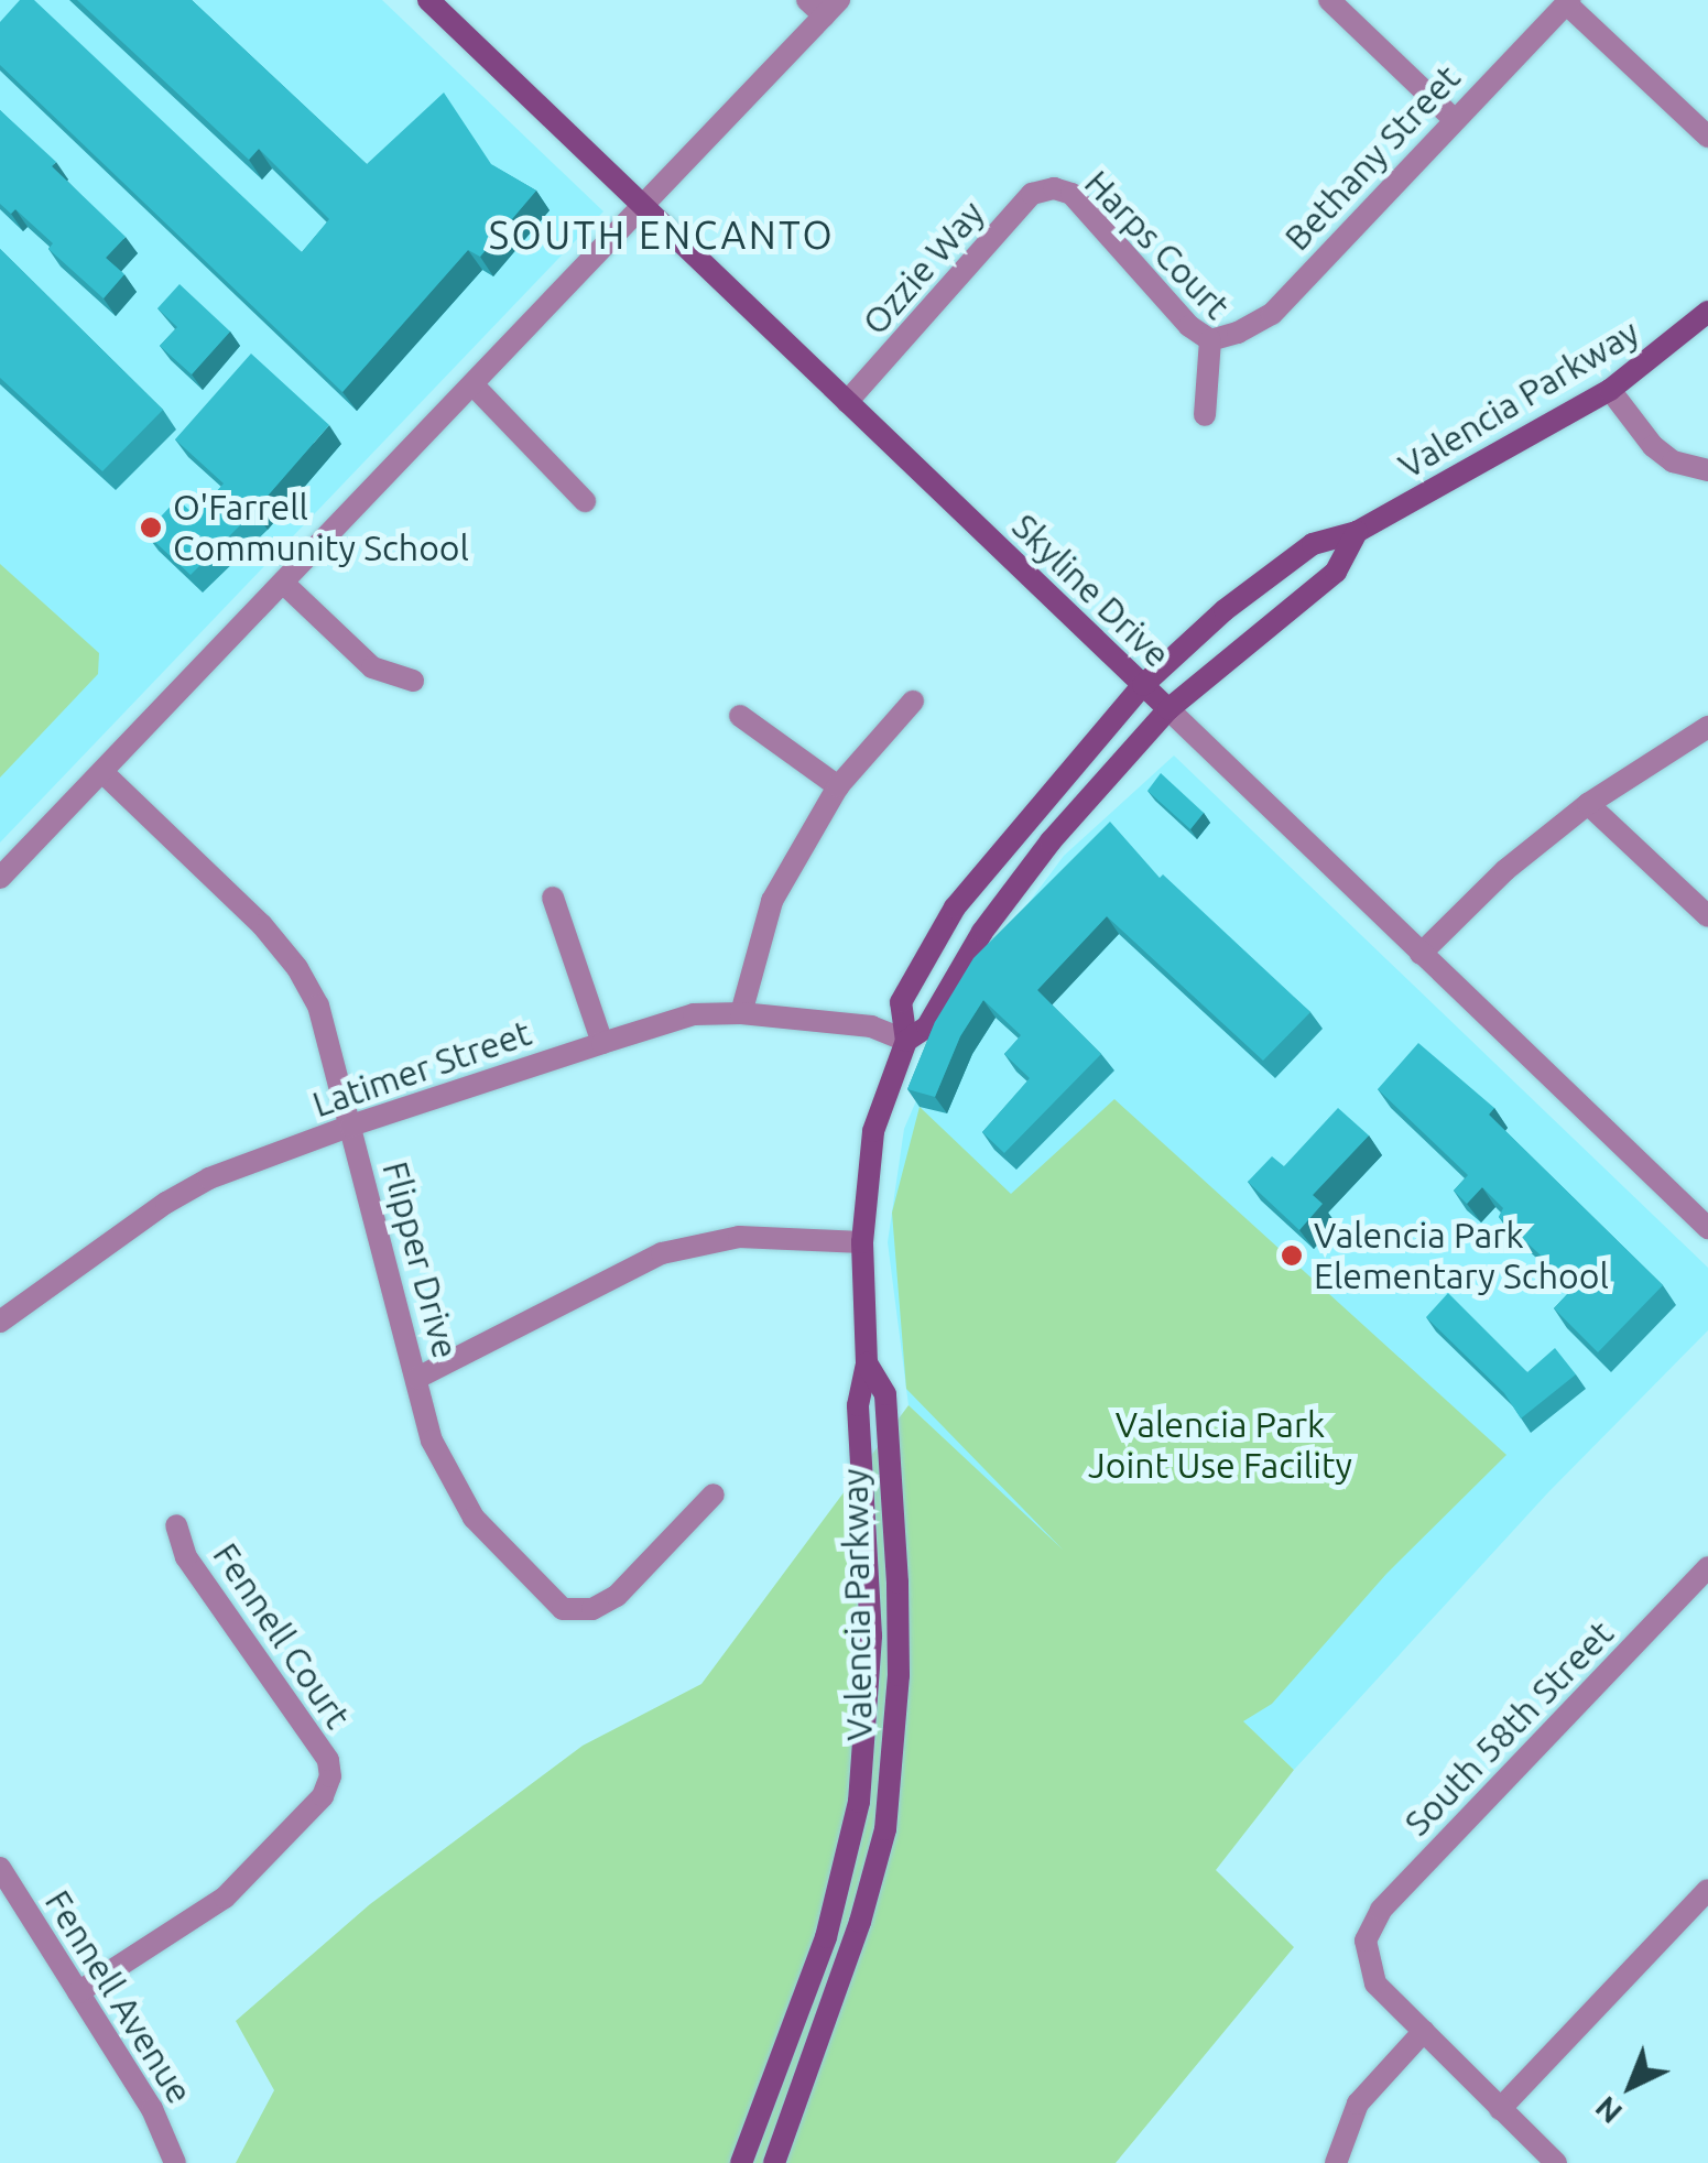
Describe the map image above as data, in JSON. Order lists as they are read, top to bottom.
{
  "streets": {
    "main road": ["Valencia Parkway", "Skyline Drive"],
    "street": [
      "Bethany Street",
      "Harps Court",
      "Ozzie Way",
      "Latimer Street",
      "Flipper Drive",
      "Fennell Court",
      "South 58th Street",
      "Fennell Avenue"
    ]
  },
  "crossings": [
    ["Bethany Street", "Harps Court"],
    ["Harps Court", "Ozzie Way"],
    ["Ozzie Way", "Skyline Drive"],
    ["Valencia Parkway", "Skyline Drive"],
    ["Valencia Parkway", "Latimer Street"],
    ["Latimer Street", "Flipper Drive"],
    ["Fennell Court", "Fennell Avenue"]
  ],
  "districts": ["SOUTH ENCANTO"],
  "parks": ["Valencia Park Joint Use Facility"],
  "places": ["O'Farrell Community School", "Valencia Park Elementary School"],
  "north": "bottom left"
}
